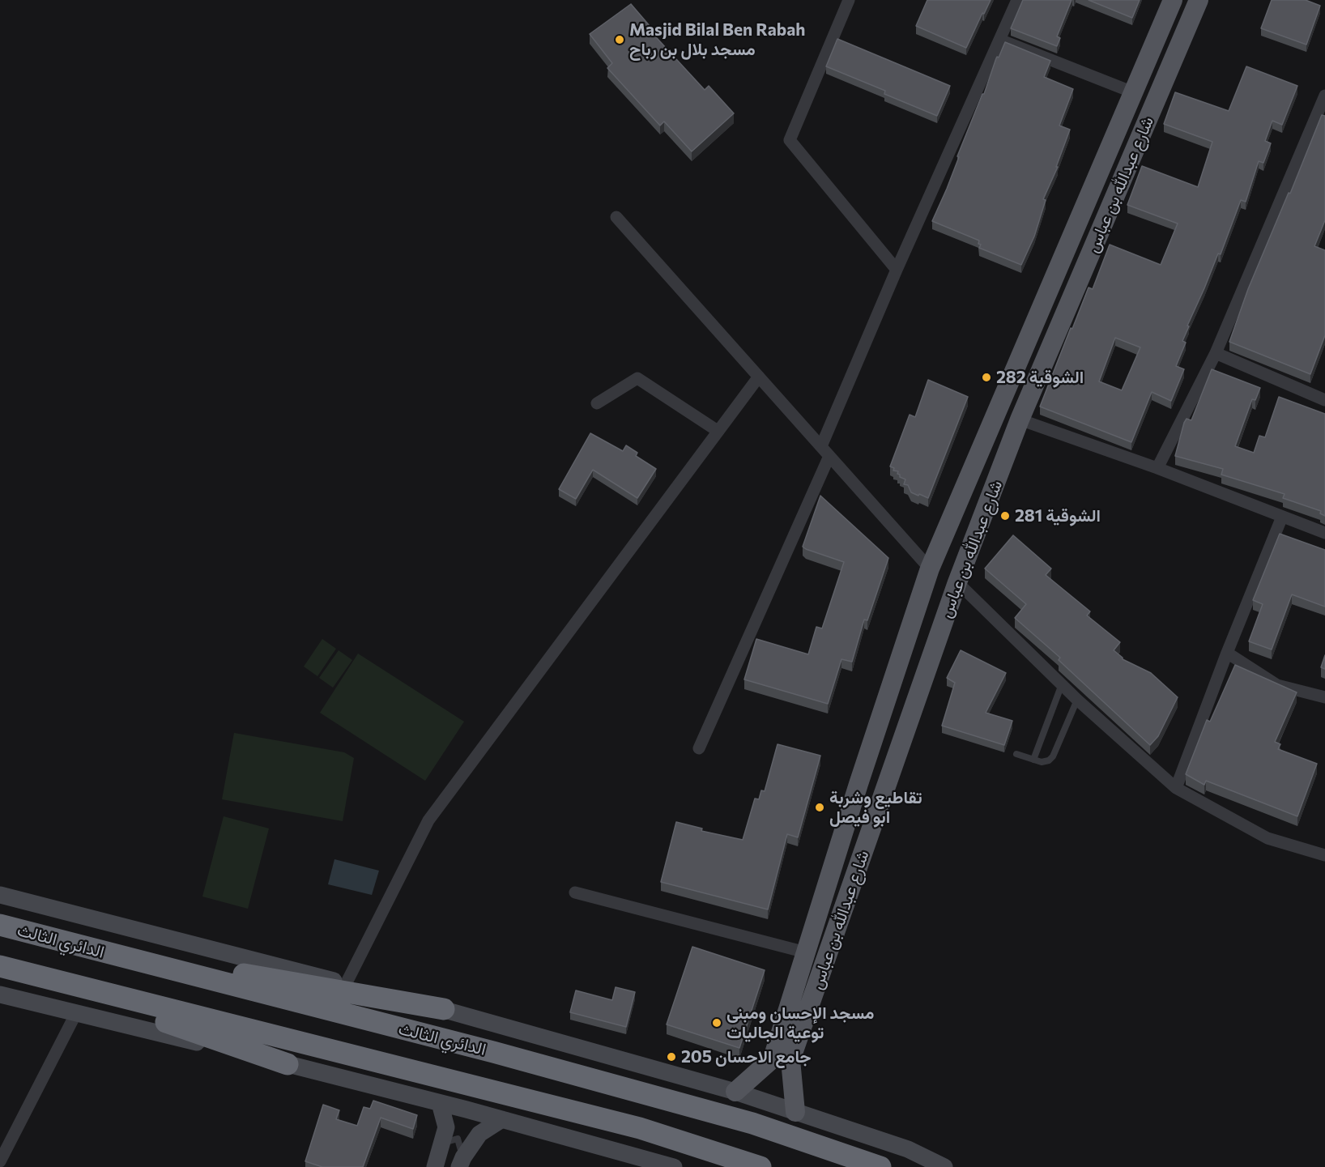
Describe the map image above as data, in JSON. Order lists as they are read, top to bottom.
{
  "streets": {
    "highway": ["الدائري الثالث"],
    "main road": ["شارع عبدالله بن عباس"]
  },
  "places": [
    "Masjid Bilal Ben Rabah مسجد بلال بن رباح",
    "الشوقية 282",
    "الشوقية 281",
    "تقاطيع وشربة ابو فيصل",
    "مسجد الإحسان ومبنى توعية الجاليات",
    "جامع الاحسان 205"
  ]
}
